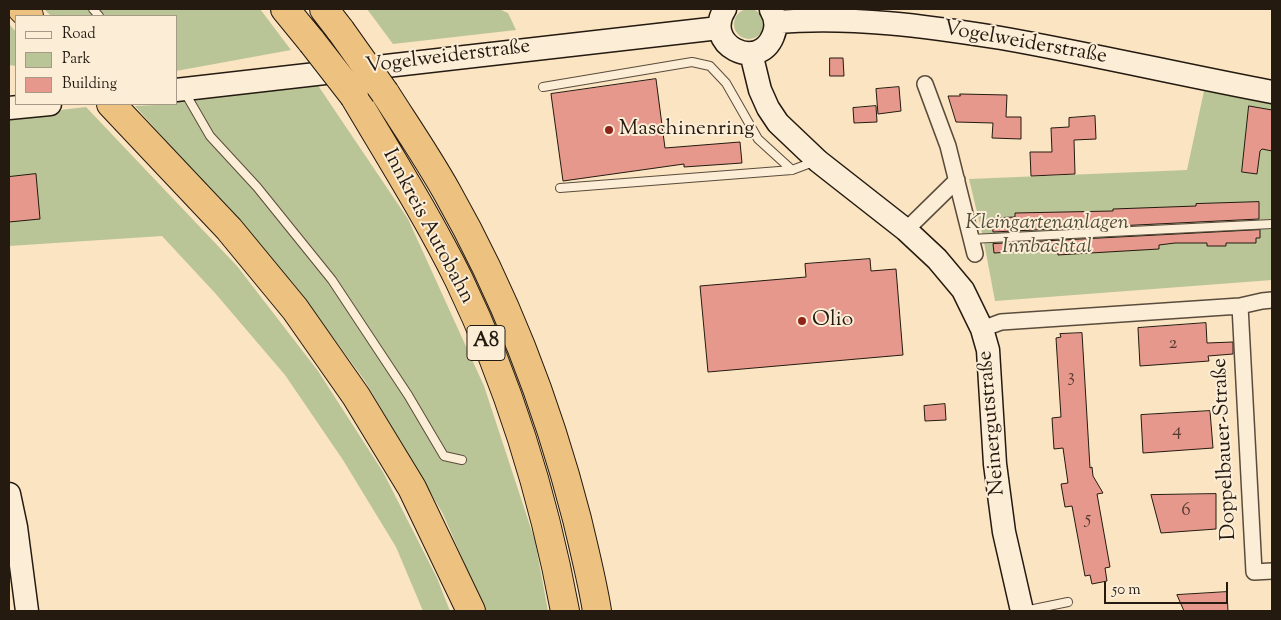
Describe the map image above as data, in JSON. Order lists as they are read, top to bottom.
{
  "streets": {
    "highway": ["Innkreis Autobahn", "A8"],
    "main road": ["Vogelweiderstraße", "Neinergutstraße"],
    "street": ["Doppelbauer-Straße"]
  },
  "parks": ["Kleingartenanlagen Innbachtal"],
  "places": ["Maschinenring", "Olio"],
  "house_numbers": [
    "2",
    "3",
    "4",
    "6",
    "5"
  ],
  "legend": ["Road", "Park", "Building"],
  "scale_bar": "50 m"
}
